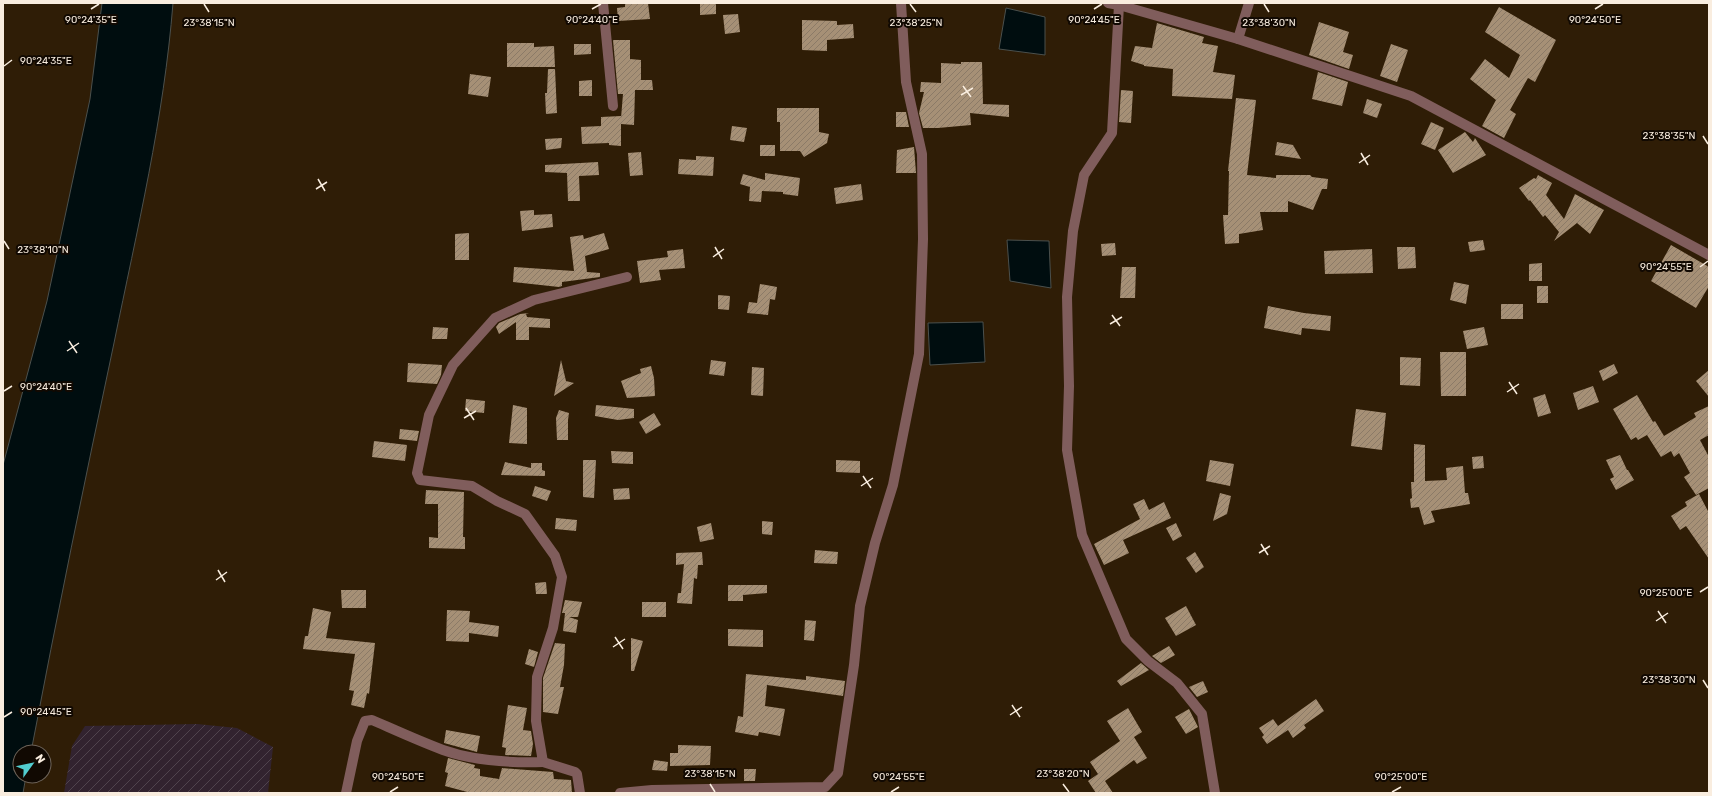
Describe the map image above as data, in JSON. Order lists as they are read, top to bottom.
{
  "north": "top right",
  "coordinates": [
    "90°24'35\"E",
    "90°24'40\"E",
    "90°24'45\"E",
    "90°24'50\"E",
    "23°38'25\"N",
    "23°38'15\"N",
    "23°38'30\"N",
    "23°38'35\"N",
    "23°38'10\"N",
    "90°24'55\"E",
    "90°25'00\"E",
    "23°38'20\"N"
  ]
}
